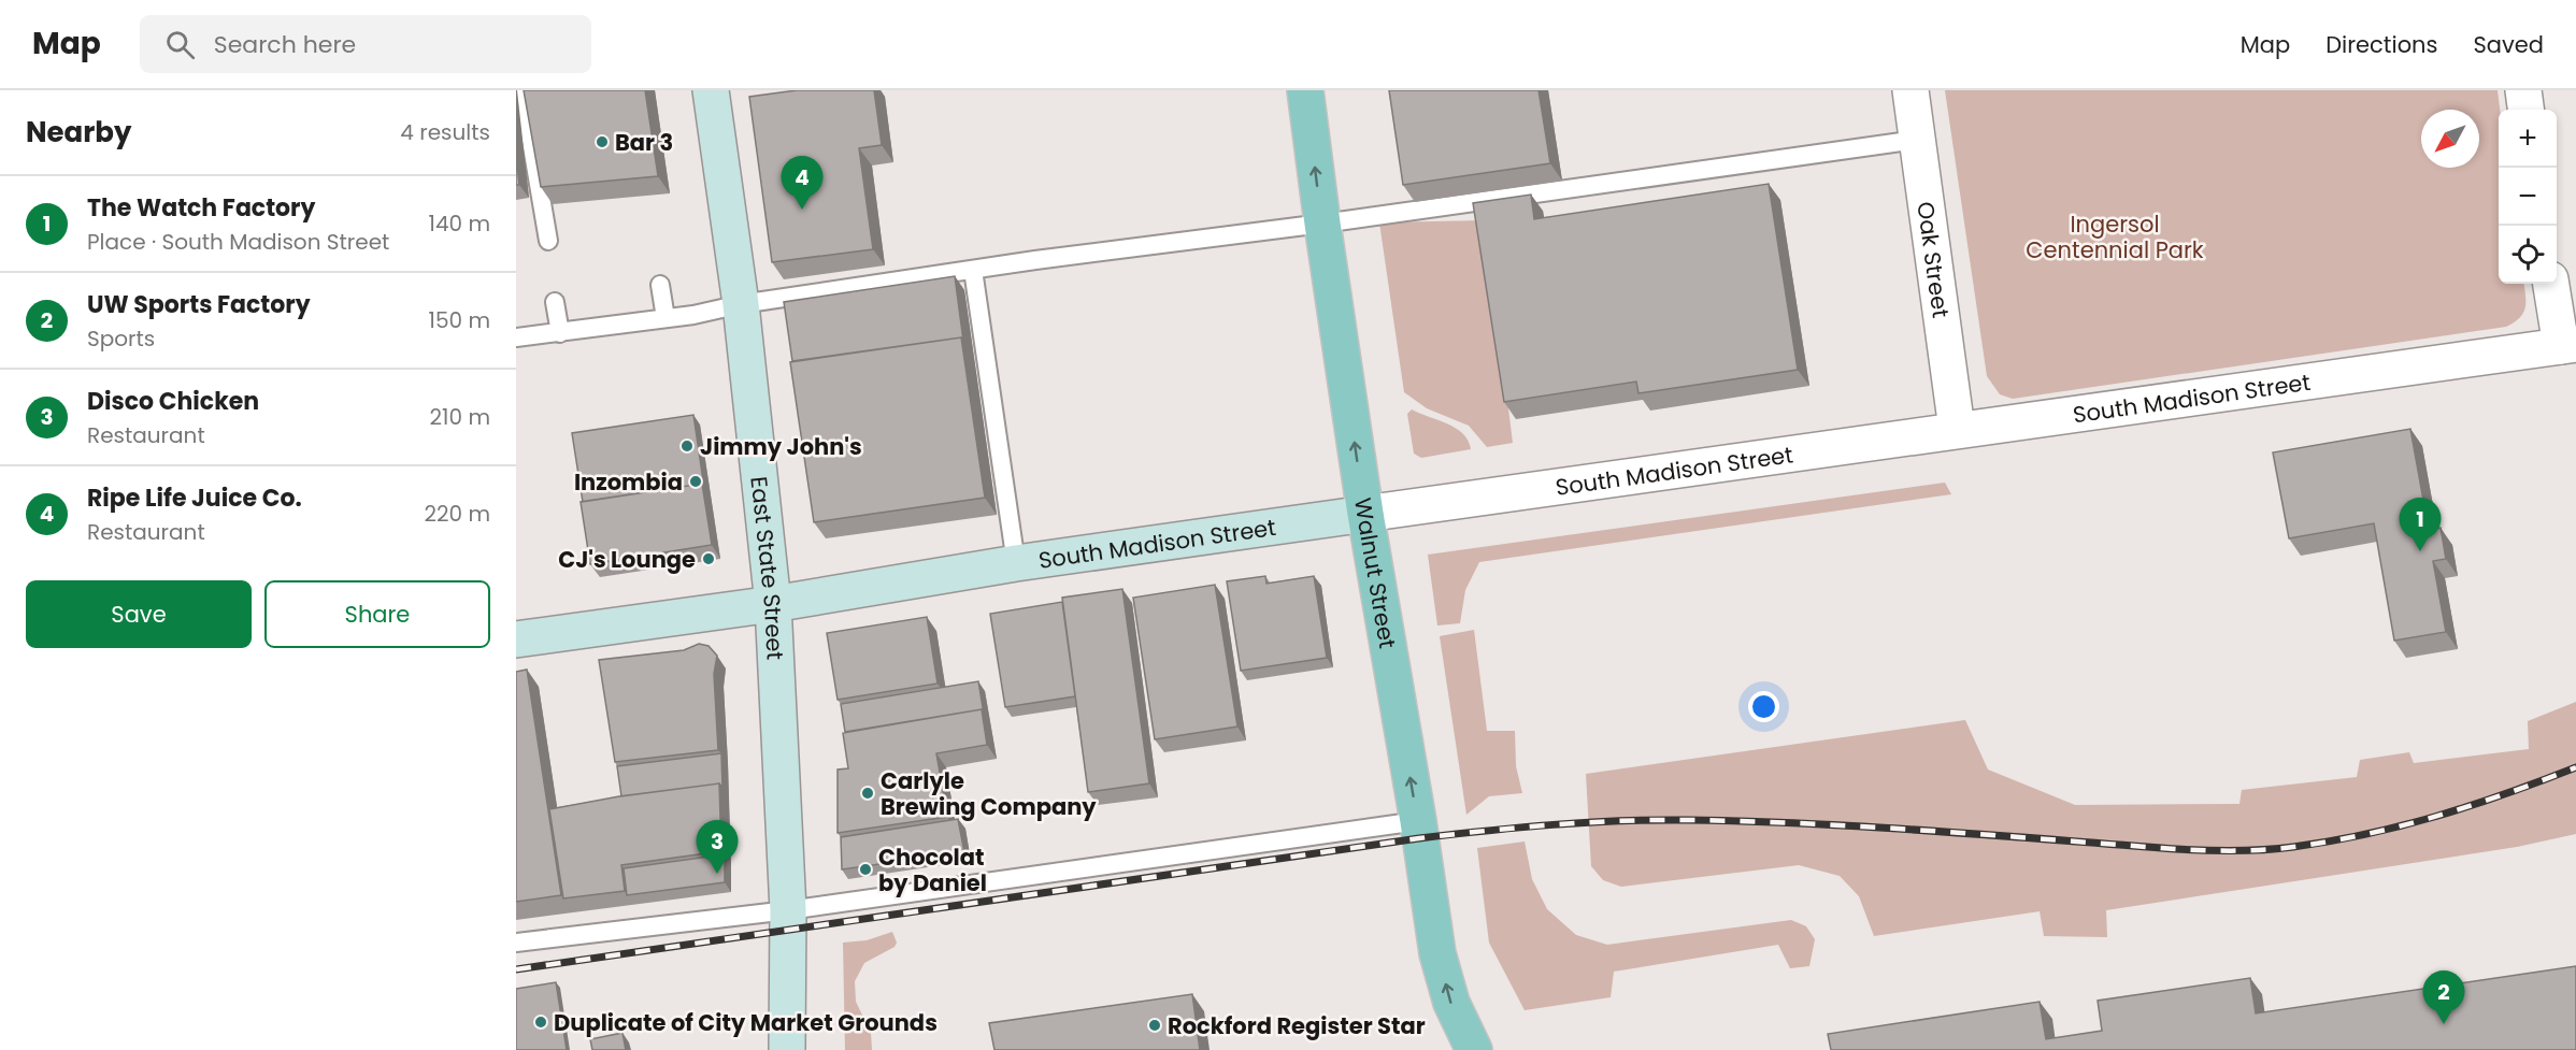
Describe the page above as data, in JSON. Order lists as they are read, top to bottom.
{
  "streets": {
    "main road": ["South Madison Street", "East State Street", "Walnut Street"],
    "street": ["Oak Street"]
  },
  "crossings": [
    ["Oak Street", "South Madison Street"],
    ["South Madison Street", "East State Street"],
    ["South Madison Street", "Walnut Street"]
  ],
  "one_way": ["Walnut Street"],
  "parks": ["Ingersol Centennial Park"],
  "places": [
    "Bar 3",
    "Jimmy John's",
    "Inzombia",
    "CJ's Lounge",
    "Carlyle Brewing Company",
    "Chocolat by Daniel",
    "Duplicate of City Market Grounds",
    "Rockford Register Star"
  ],
  "north": "bottom left",
  "page": {
    "header": "Map",
    "search": "Search here",
    "nav": ["Map", "Directions", "Saved"],
    "heading": ["Nearby", "4 results"],
    "map_buttons": ["+", "−"],
    "pins": [
      "4",
      "1",
      "3",
      "2"
    ],
    "list": [
      {
        "mark": "1",
        "name": "The Watch Factory",
        "note": "Place · South Madison Street",
        "value": "140 m"
      },
      {
        "mark": "2",
        "name": "UW Sports Factory",
        "note": "Sports",
        "value": "150 m"
      },
      {
        "mark": "3",
        "name": "Disco Chicken",
        "note": "Restaurant",
        "value": "210 m"
      },
      {
        "mark": "4",
        "name": "Ripe Life Juice Co.",
        "note": "Restaurant",
        "value": "220 m"
      }
    ],
    "buttons": ["Save", "Share"]
  }
}
